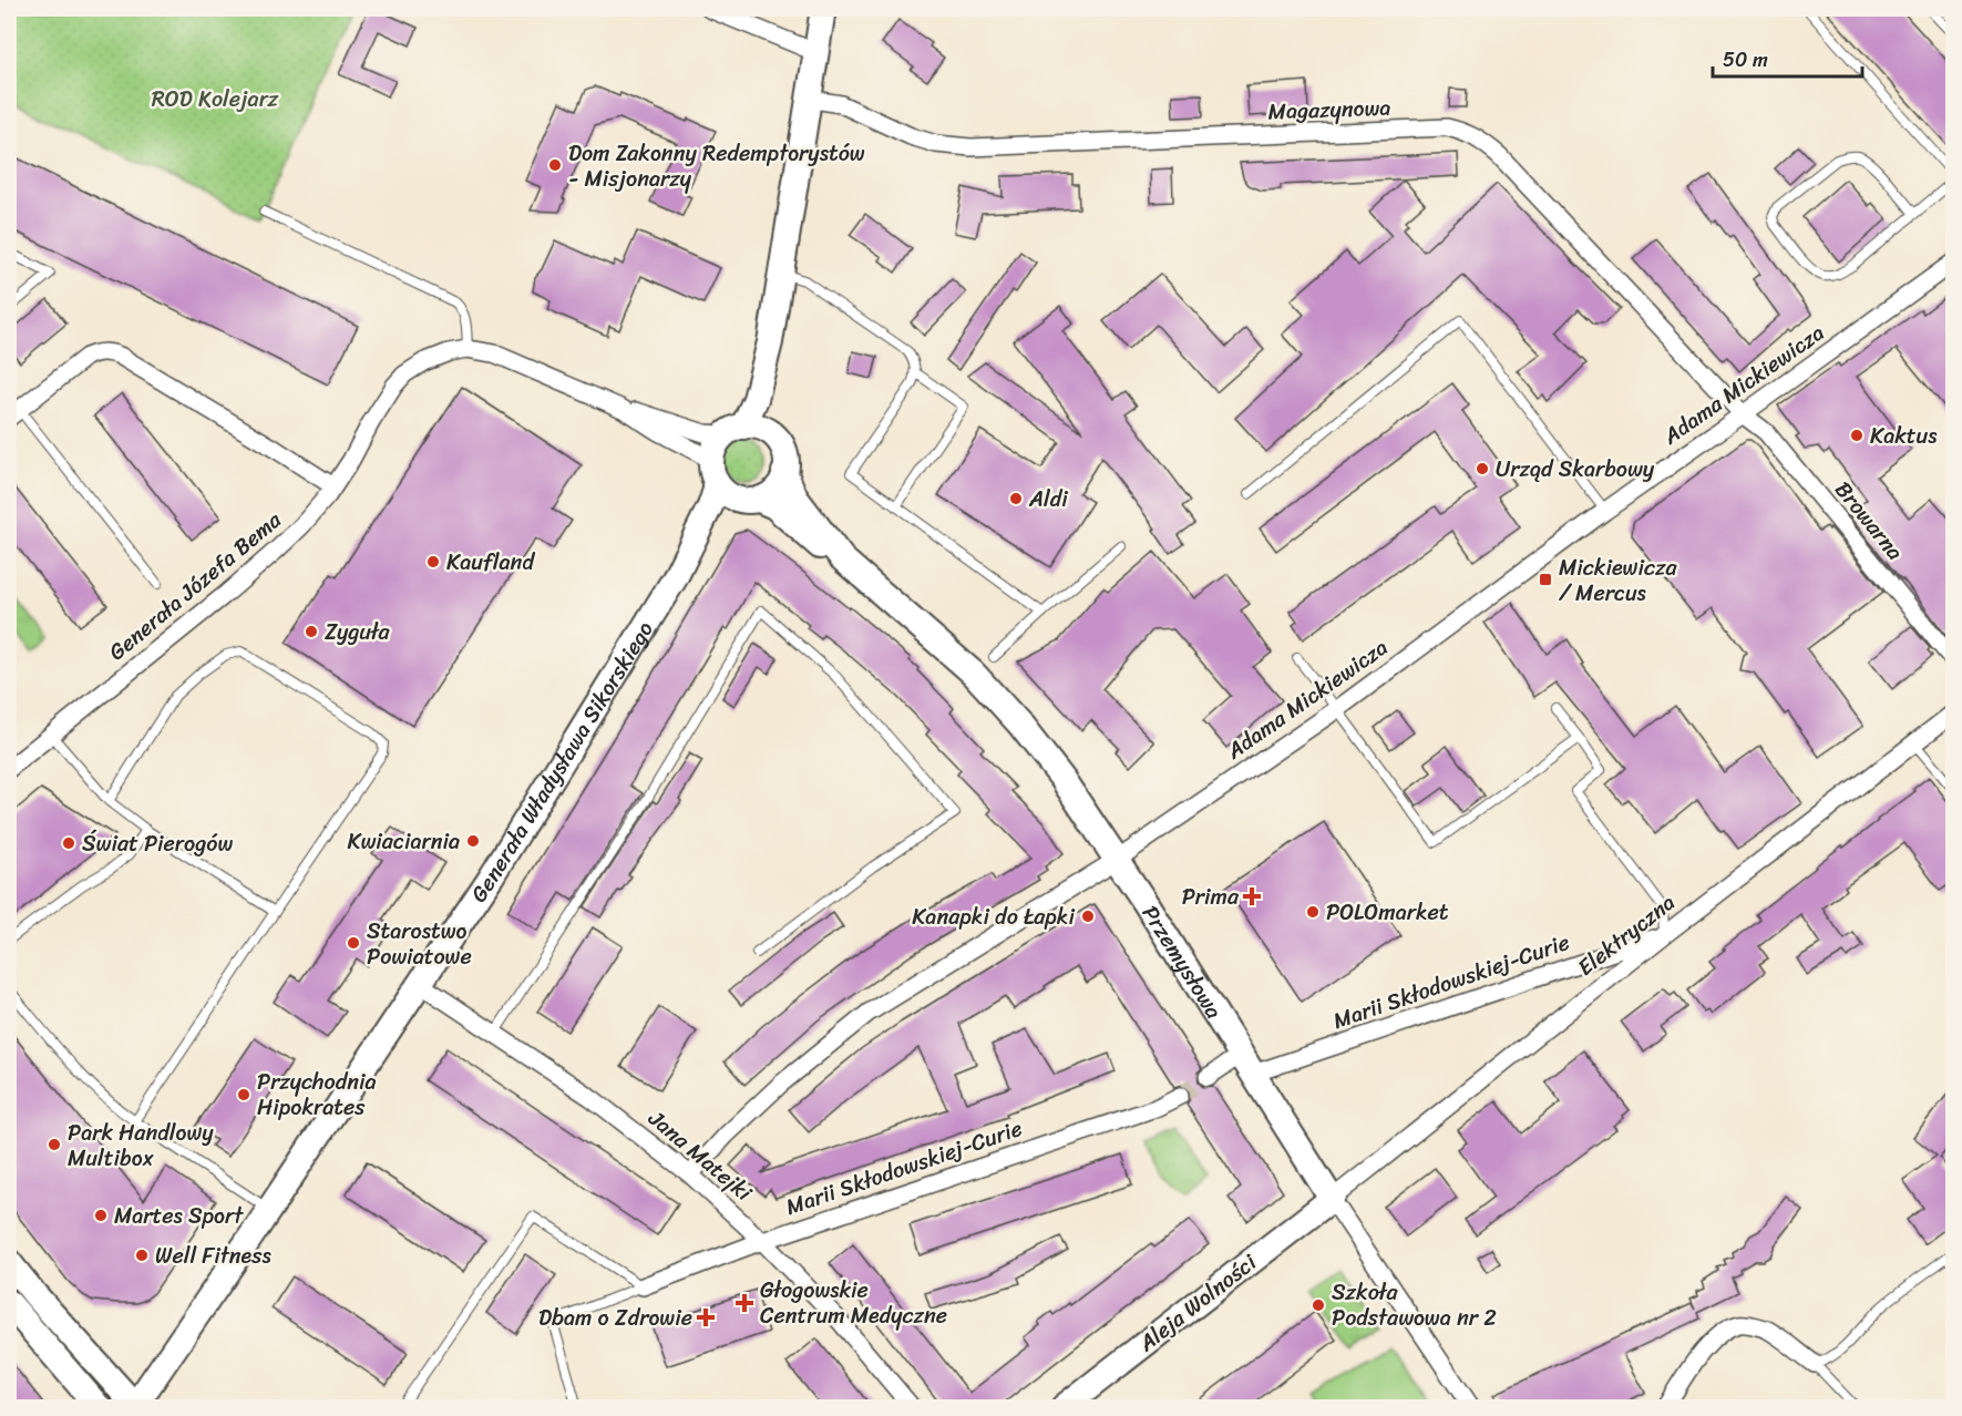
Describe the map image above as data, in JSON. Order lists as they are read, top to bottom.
{
  "streets": {
    "street": [
      "Magazynowa",
      "Adama Mickiewicza",
      "Browarna",
      "Generała Józefa Bema",
      "Generała Władysława Sikorskiego",
      "Elektryczna",
      "Przemysłowa",
      "Marii Skłodowskiej-Curie",
      "Jana Matejki",
      "Aleja Wolności"
    ]
  },
  "crossings": [
    ["Magazynowa", "Adama Mickiewicza"],
    ["Magazynowa", "Browarna"],
    ["Adama Mickiewicza", "Browarna"],
    ["Adama Mickiewicza", "Przemysłowa"],
    ["Adama Mickiewicza", "Jana Matejki"],
    ["Generała Józefa Bema", "Generała Władysława Sikorskiego"],
    ["Generała Józefa Bema", "Przemysłowa"],
    ["Generała Władysława Sikorskiego", "Przemysłowa"],
    ["Generała Władysława Sikorskiego", "Jana Matejki"],
    ["Elektryczna", "Przemysłowa"],
    ["Elektryczna", "Marii Skłodowskiej-Curie"],
    ["Elektryczna", "Aleja Wolności"],
    ["Przemysłowa", "Marii Skłodowskiej-Curie"],
    ["Przemysłowa", "Aleja Wolności"],
    ["Marii Skłodowskiej-Curie", "Jana Matejki"]
  ],
  "parks": ["ROD Kolejarz"],
  "places": {
    "other": [
      "Dom Zakonny Redemptorystów - Misjonarzy",
      "Kaktus",
      "Urząd Skarbowy",
      "Aldi",
      "Kaufland",
      "Zyguła",
      "Kwiaciarnia",
      "Świat Pierogów",
      "POLOmarket",
      "Kanapki do Łapki",
      "Starostwo Powiatowe",
      "Przychodnia Hipokrates",
      "Park Handlowy Multibox",
      "Martes Sport",
      "Well Fitness",
      "Szkoła Podstawowa nr 2"
    ],
    "transit": ["Mickiewicza / Mercus"],
    "health": ["Prima", "Głogowskie Centrum Medyczne", "Dbam o Zdrowie"]
  },
  "scale_bar": "50 m"
}
